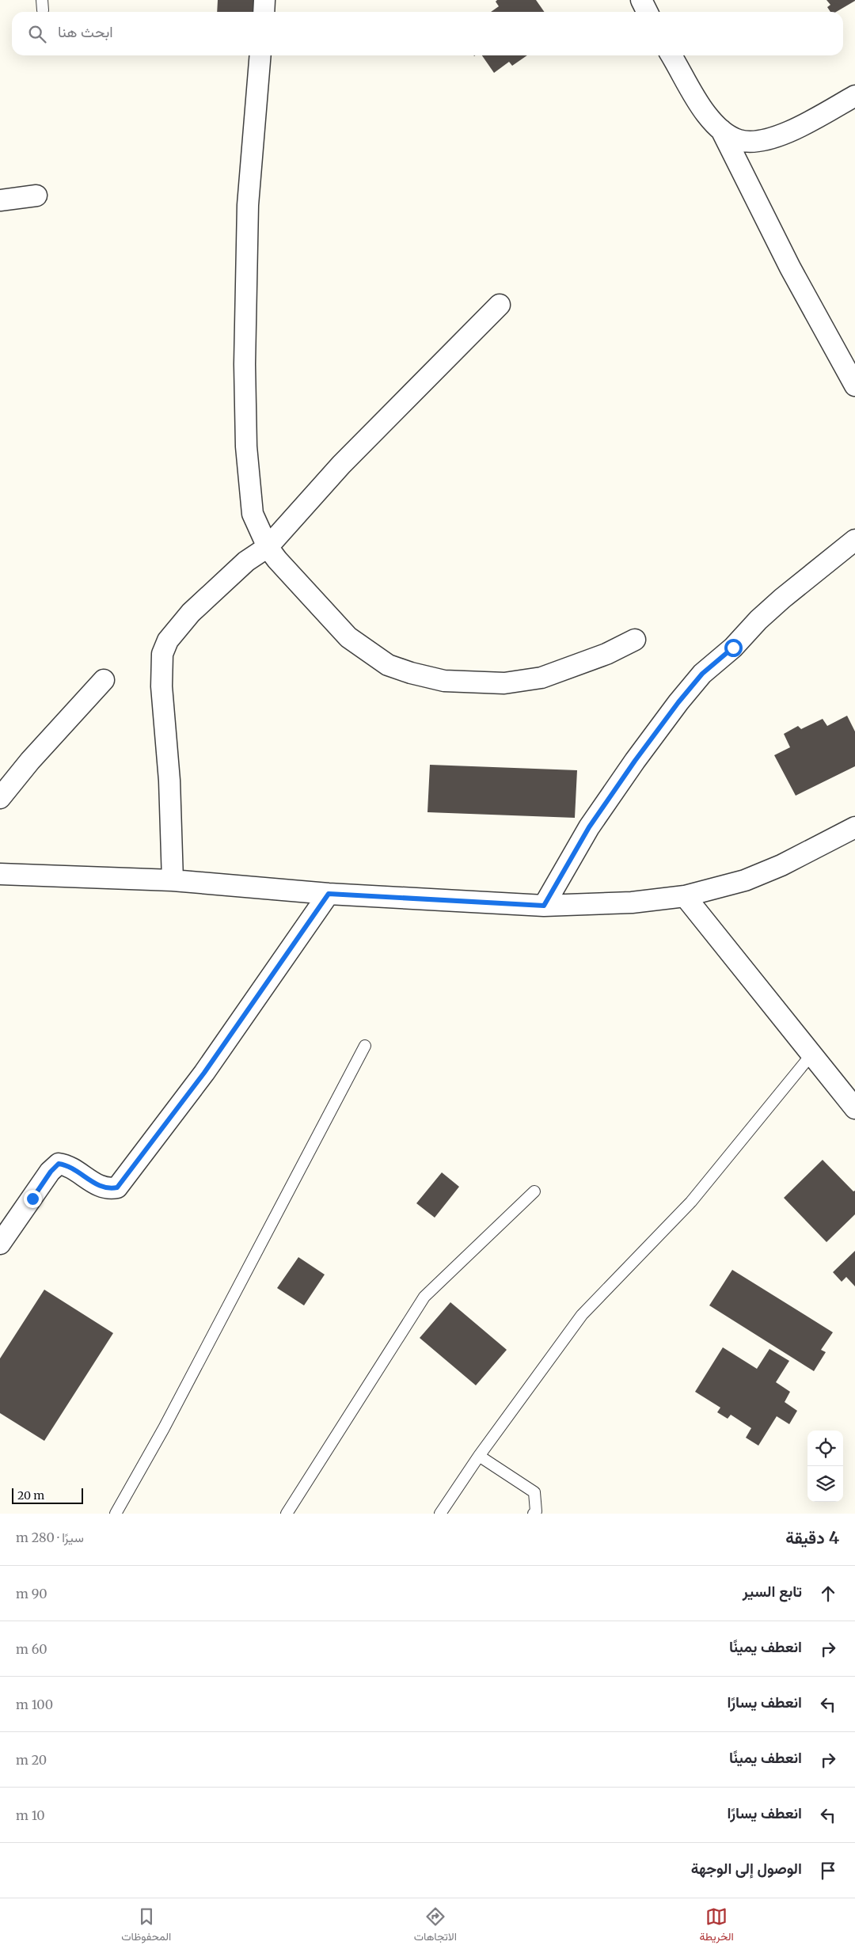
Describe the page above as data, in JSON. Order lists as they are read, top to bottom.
{
  "scale_bar": "20 m",
  "page": {
    "search": "ابحث هنا",
    "scale": "20 m",
    "heading": ["4 دقيقة", "سيرًا · 280 m"],
    "list": [
      ["تابع السير", "90 m"],
      ["انعطف يمينًا", "60 m"],
      ["انعطف يسارًا", "100 m"],
      ["انعطف يمينًا", "20 m"],
      ["انعطف يسارًا", "10 m"],
      "الوصول إلى الوجهة"
    ],
    "nav": ["الخريطة", "الاتجاهات", "المحفوظات"]
  }
}
